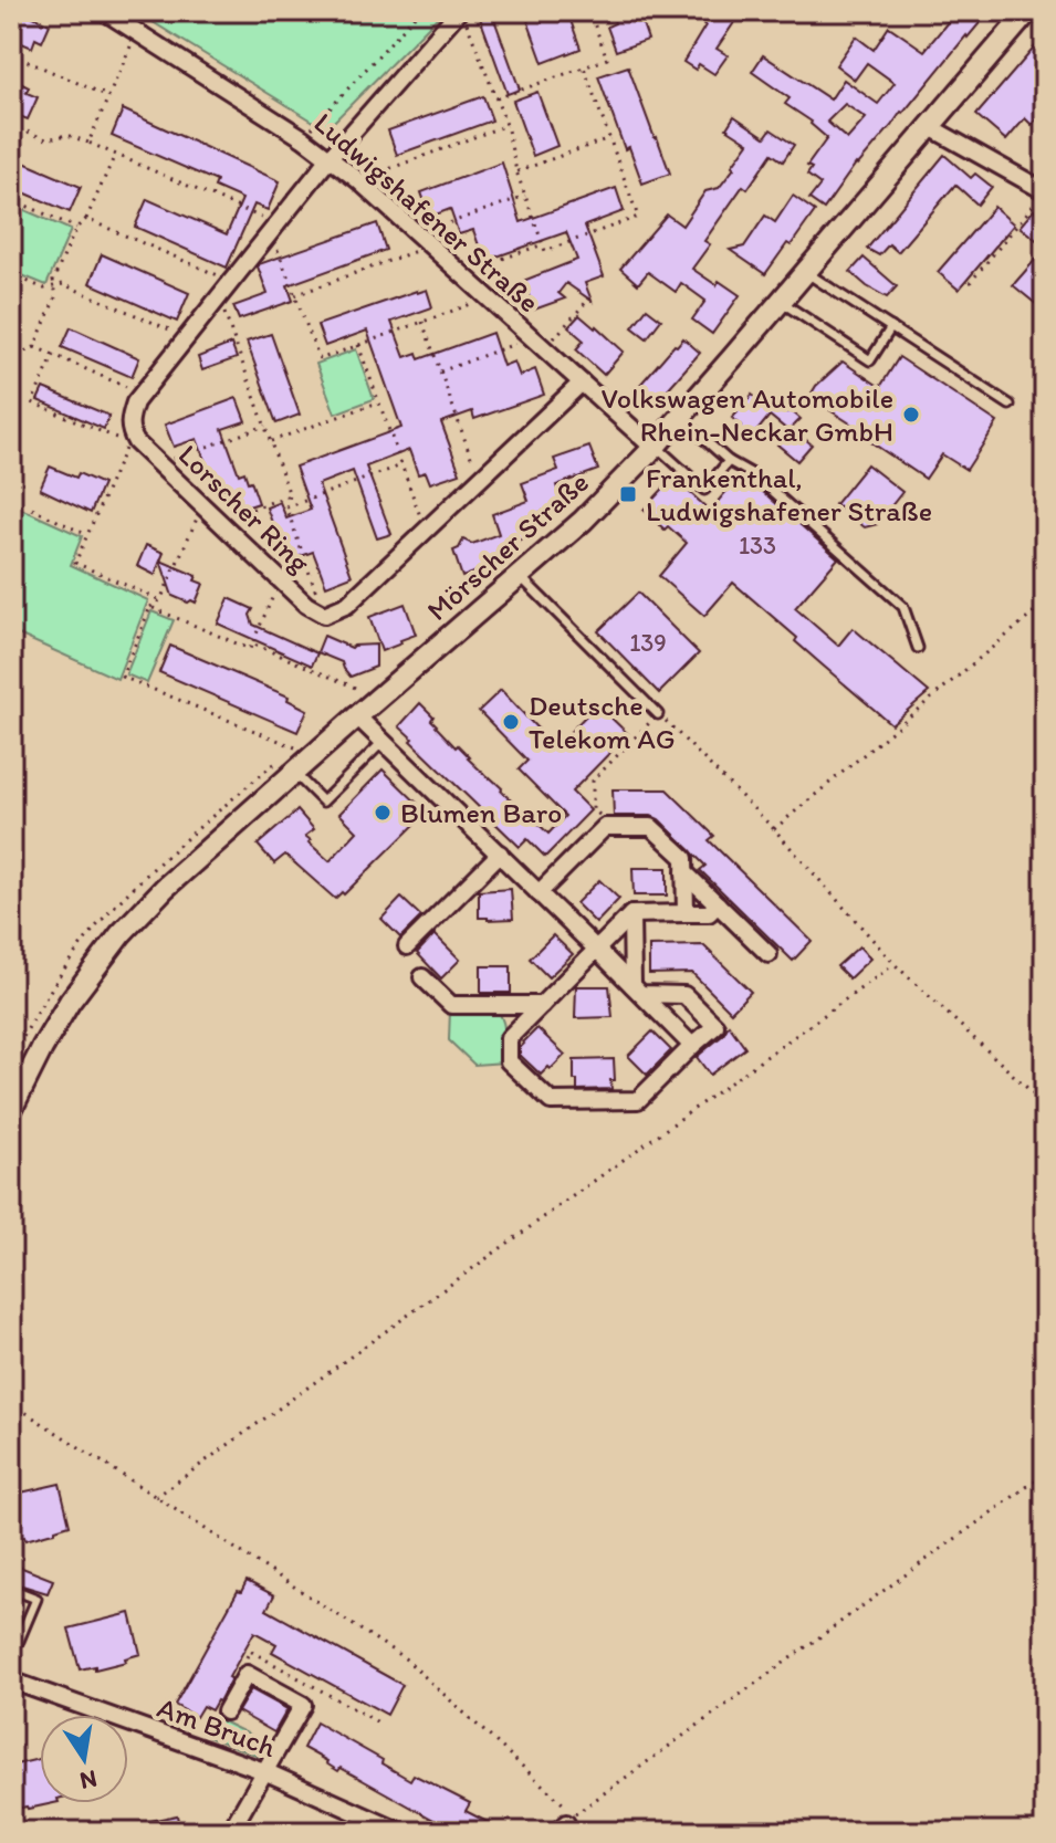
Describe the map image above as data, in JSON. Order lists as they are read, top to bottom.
{
  "streets": {
    "street": [
      "Ludwigshafener Straße",
      "Lorscher Ring",
      "Mörscher Straße",
      "Am Bruch"
    ]
  },
  "crossings": [
    ["Ludwigshafener Straße", "Lorscher Ring"],
    ["Ludwigshafener Straße", "Mörscher Straße"]
  ],
  "places": {
    "other": ["Volkswagen Automobile Rhein-Neckar GmbH", "Deutsche Telekom AG", "Blumen Baro"],
    "transit": ["Frankenthal, Ludwigshafener Straße"]
  },
  "house_numbers": ["133", "139"],
  "north": "bottom"
}
